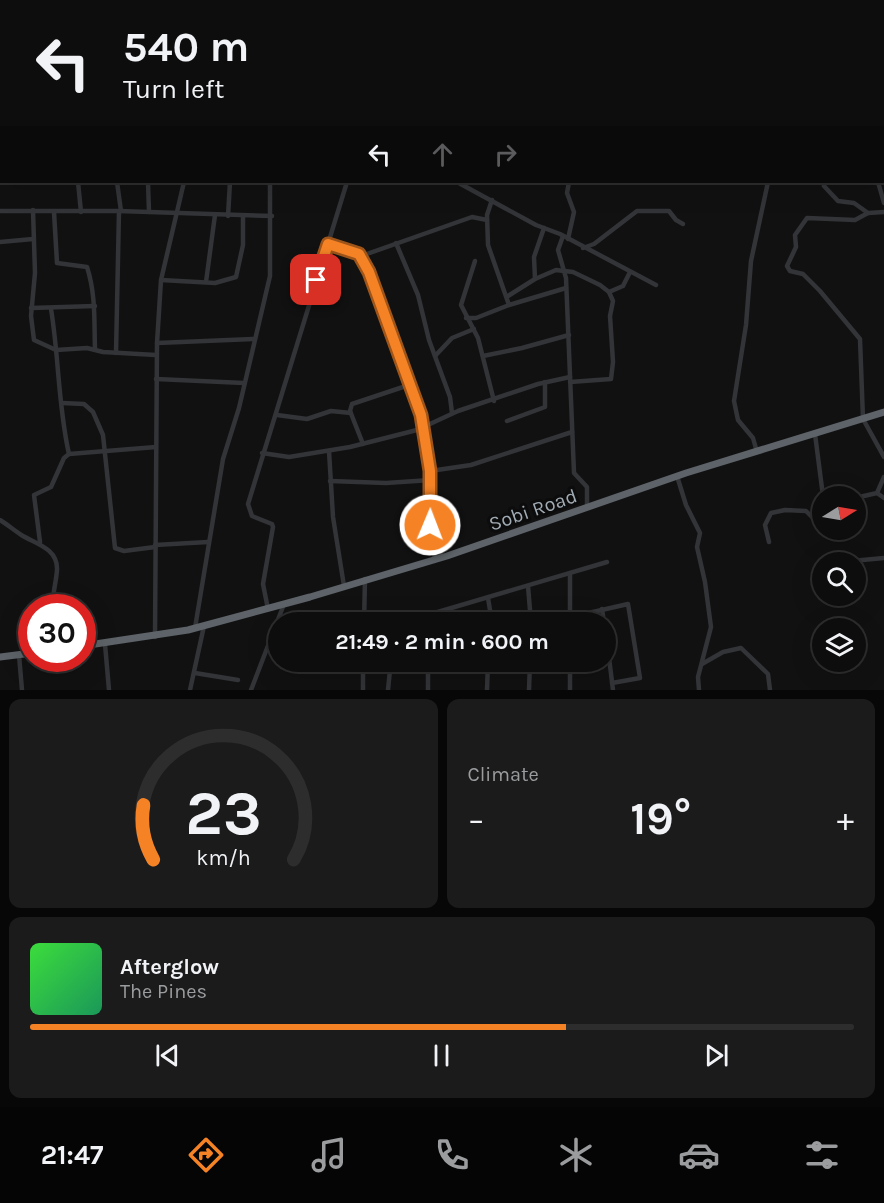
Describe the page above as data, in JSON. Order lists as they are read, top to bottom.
{
  "streets": {
    "highway": ["Sobi Road"]
  },
  "north": "right",
  "page": {
    "turn": ["540 m", "Turn left"],
    "limit": "30",
    "trip": "21:49 · 2 min · 600 m",
    "tile": "Climate",
    "heat": ["−", "19°", "+"],
    "song": ["Afterglow", "The Pines"],
    "tabs": "21:47",
    "gauge": ["23", "km/h"]
  }
}
